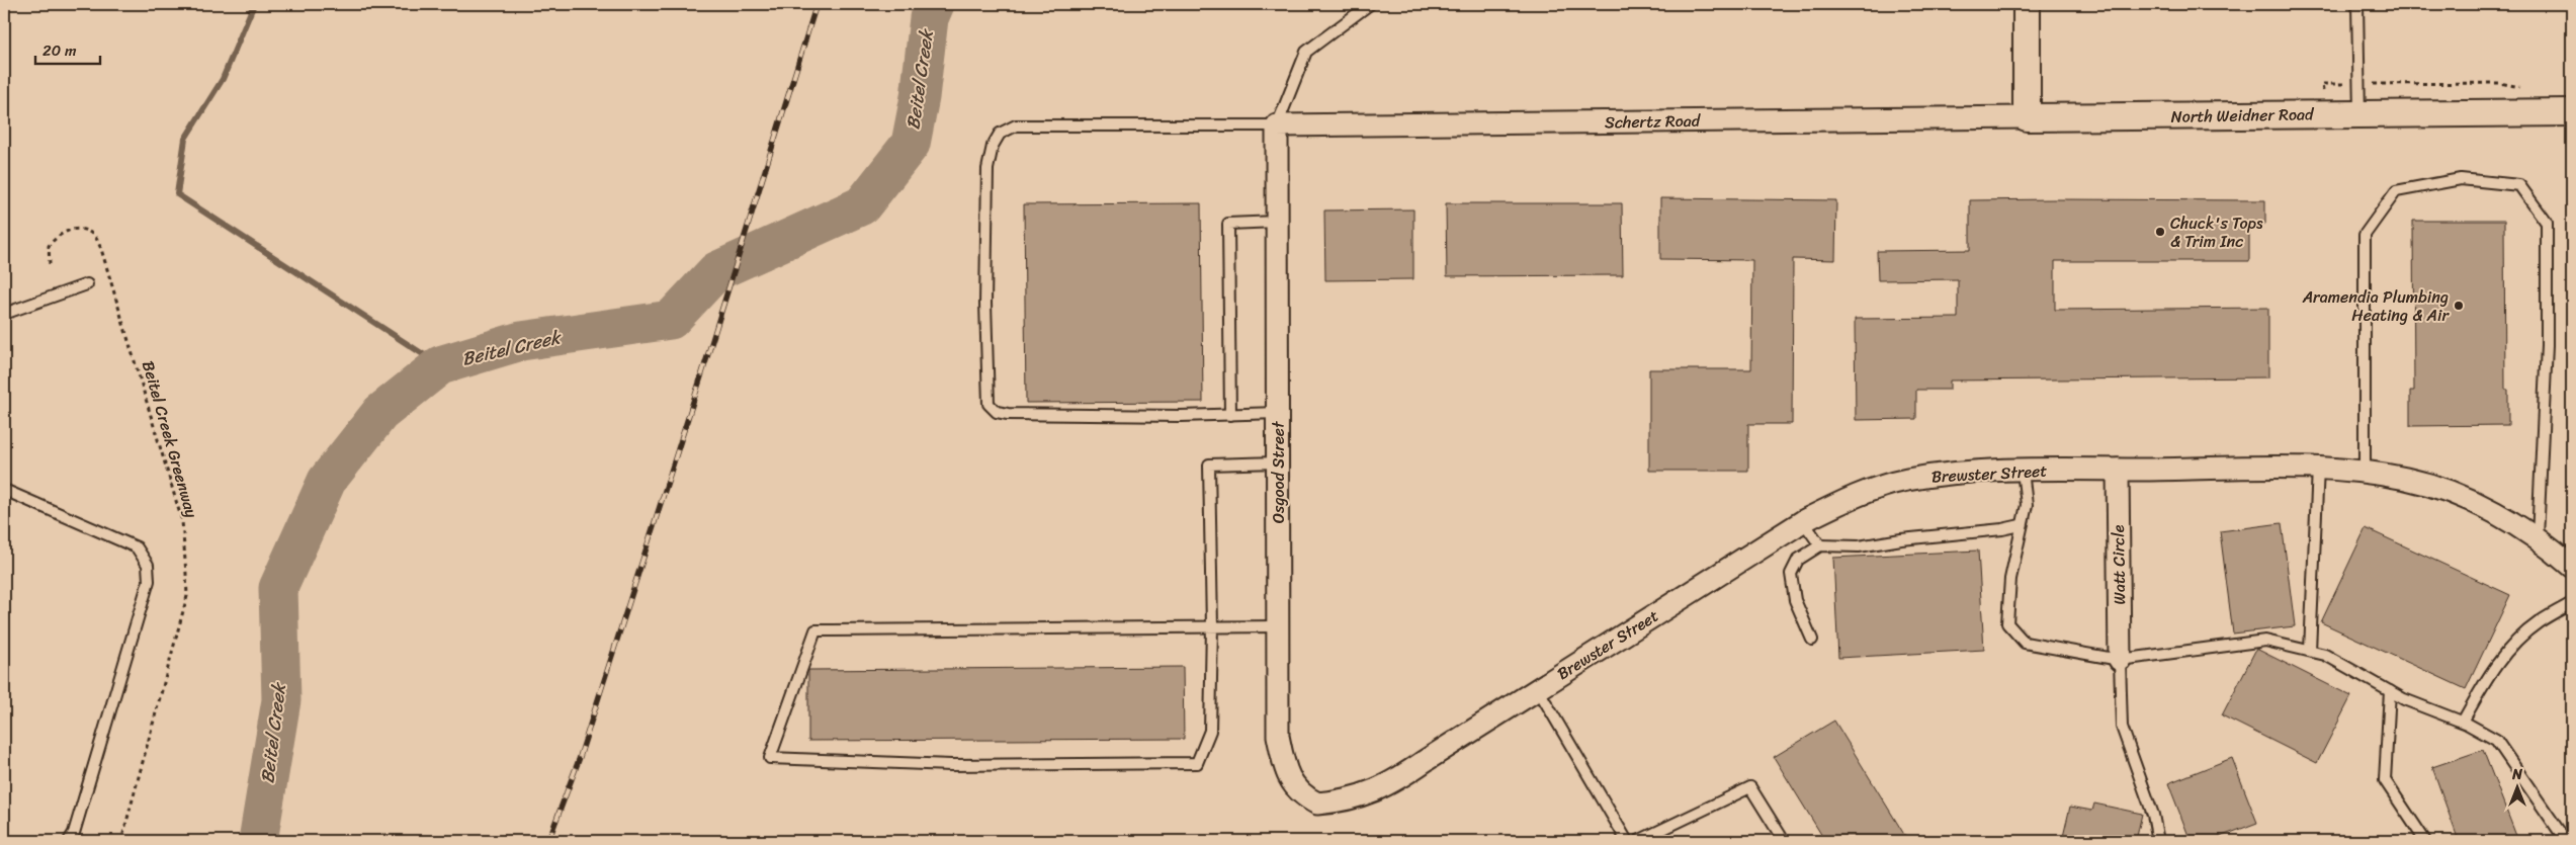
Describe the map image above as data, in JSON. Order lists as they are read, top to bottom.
{
  "streets": {
    "street": [
      "North Weidner Road",
      "Schertz Road",
      "Osgood Street",
      "Brewster Street",
      "Watt Circle"
    ],
    "path": ["Beitel Creek Greenway"]
  },
  "crossings": [
    ["North Weidner Road", "Schertz Road"],
    ["Schertz Road", "Osgood Street"],
    ["Osgood Street", "Brewster Street"],
    ["Brewster Street", "Watt Circle"]
  ],
  "water": ["Beitel Creek"],
  "places": ["Chuck's Tops & Trim Inc", "Aramendia Plumbing Heating & Air"],
  "scale_bar": "20 m",
  "north": "top"
}
